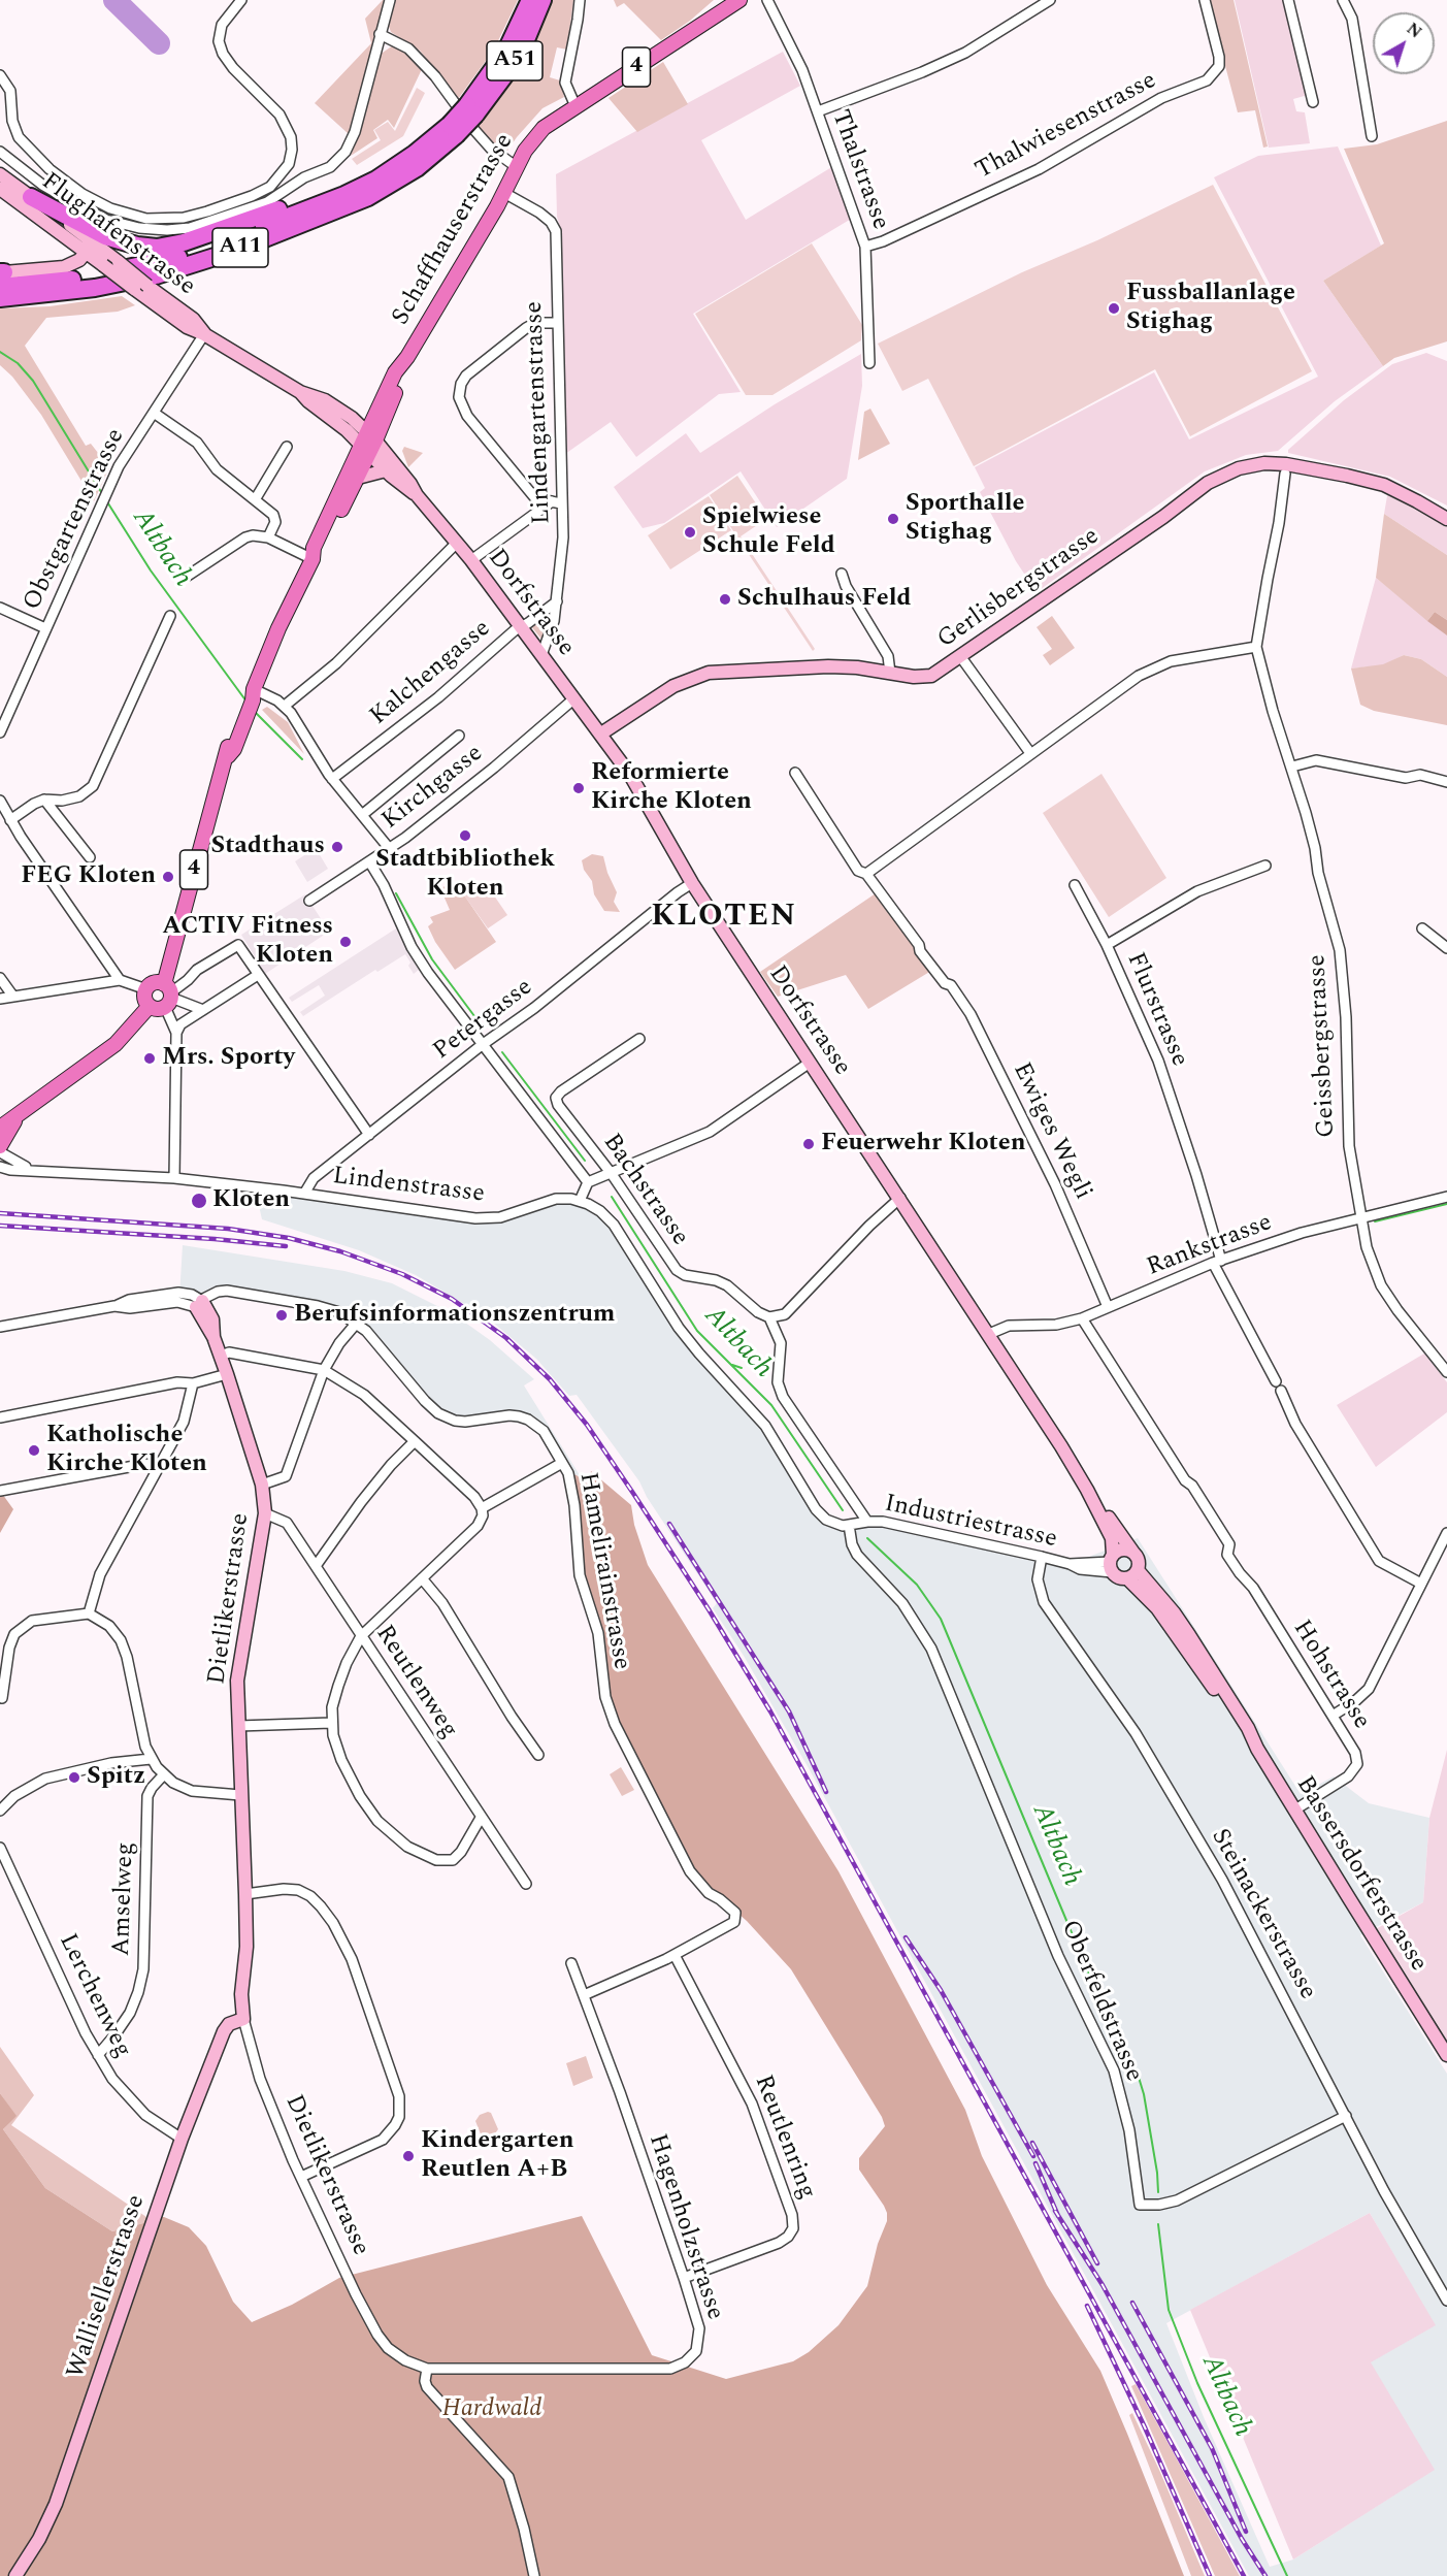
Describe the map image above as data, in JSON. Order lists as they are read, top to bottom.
{
  "streets": {
    "highway": ["A51", "A11"],
    "main road": [
      "4",
      "Schaffhauserstrasse",
      "Flughafenstrasse",
      "Gerlisbergstrasse",
      "Dorfstrasse",
      "Dietlikerstrasse",
      "Bassersdorferstrasse",
      "Wallisellerstrasse"
    ],
    "street": [
      "Thalwiesenstrasse",
      "Thalstrasse",
      "Lindengartenstrasse",
      "Obstgartenstrasse",
      "Kalchengasse",
      "Kirchgasse",
      "Flurstrasse",
      "Petergasse",
      "Geissbergstrasse",
      "Ewiges Wegli",
      "Lindenstrasse",
      "Bachstrasse",
      "Rankstrasse",
      "Industriestrasse",
      "Hamelirainstrasse",
      "Hohstrasse",
      "Reutlenweg",
      "Amselweg",
      "Steinackerstrasse",
      "Lerchenweg",
      "Oberfeldstrasse",
      "Reutlenring",
      "Hagenholzstrasse"
    ]
  },
  "crossings": [
    ["A51", "A11"],
    ["4", "Schaffhauserstrasse"],
    ["Thalwiesenstrasse", "Thalstrasse"],
    ["Schaffhauserstrasse", "Flughafenstrasse"],
    ["Schaffhauserstrasse", "Lindengartenstrasse"],
    ["Schaffhauserstrasse", "Dorfstrasse"],
    ["Flughafenstrasse", "Obstgartenstrasse"],
    ["Flughafenstrasse", "Dorfstrasse"],
    ["Lindengartenstrasse", "Dorfstrasse"],
    ["Lindengartenstrasse", "Kalchengasse"],
    ["Gerlisbergstrasse", "Dorfstrasse"],
    ["Dorfstrasse", "Kalchengasse"],
    ["Dorfstrasse", "Kirchgasse"],
    ["Dorfstrasse", "Petergasse"],
    ["Dorfstrasse", "Rankstrasse"],
    ["Dorfstrasse", "Industriestrasse"],
    ["Dorfstrasse", "Bassersdorferstrasse"],
    ["Flurstrasse", "Rankstrasse"],
    ["Petergasse", "Lindenstrasse"],
    ["Geissbergstrasse", "Rankstrasse"],
    ["Ewiges Wegli", "Rankstrasse"],
    ["Lindenstrasse", "Industriestrasse"],
    ["Rankstrasse", "Hohstrasse"],
    ["Industriestrasse", "Bassersdorferstrasse"],
    ["Industriestrasse", "Steinackerstrasse"],
    ["Industriestrasse", "Oberfeldstrasse"],
    ["Hamelirainstrasse", "Dietlikerstrasse"],
    ["Hamelirainstrasse", "Reutlenring"],
    ["Hamelirainstrasse", "Hagenholzstrasse"],
    ["Dietlikerstrasse", "Reutlenweg"],
    ["Dietlikerstrasse", "Hagenholzstrasse"],
    ["Dietlikerstrasse", "Wallisellerstrasse"],
    ["Hohstrasse", "Bassersdorferstrasse"],
    ["Amselweg", "Lerchenweg"],
    ["Steinackerstrasse", "Oberfeldstrasse"],
    ["Lerchenweg", "Wallisellerstrasse"],
    ["Reutlenring", "Hagenholzstrasse"]
  ],
  "districts": ["KLOTEN"],
  "water": ["Altbach"],
  "parks": ["Hardwald"],
  "places": [
    "Fussballanlage Stighag",
    "Sporthalle Stighag",
    "Spielwiese Schule Feld",
    "Schulhaus Feld",
    "Reformierte Kirche Kloten",
    "Stadtbibliothek Kloten",
    "Stadthaus",
    "FEG Kloten",
    "ACTIV Fitness Kloten",
    "Mrs. Sporty",
    "Feuerwehr Kloten",
    "Kloten",
    "Berufsinformationszentrum",
    "Katholische Kirche Kloten",
    "Spitz",
    "Kindergarten Reutlen A+B"
  ],
  "north": "top right"
}
